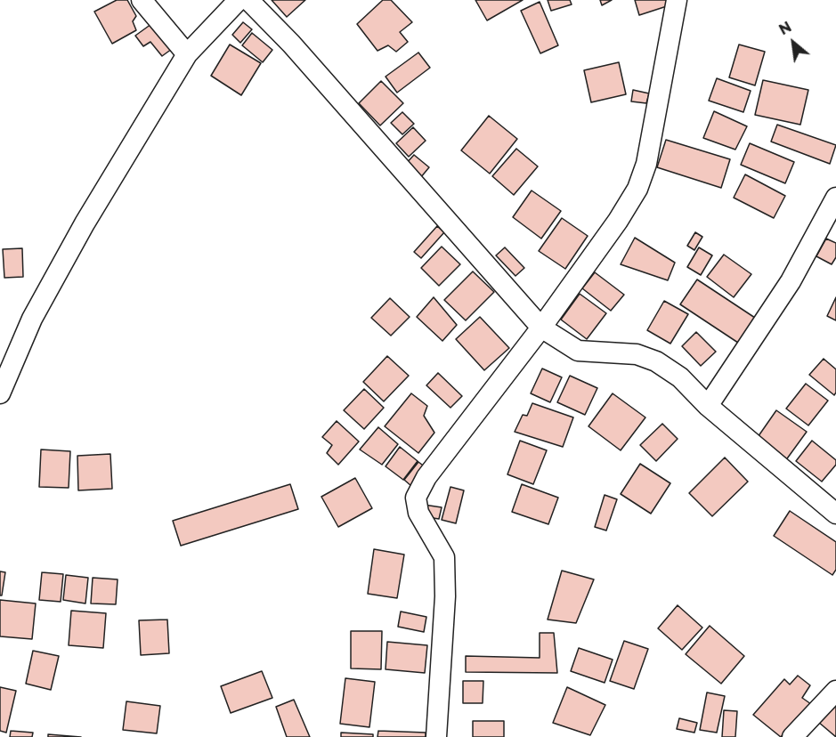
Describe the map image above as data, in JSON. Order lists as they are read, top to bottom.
{
  "north": "top left"
}
